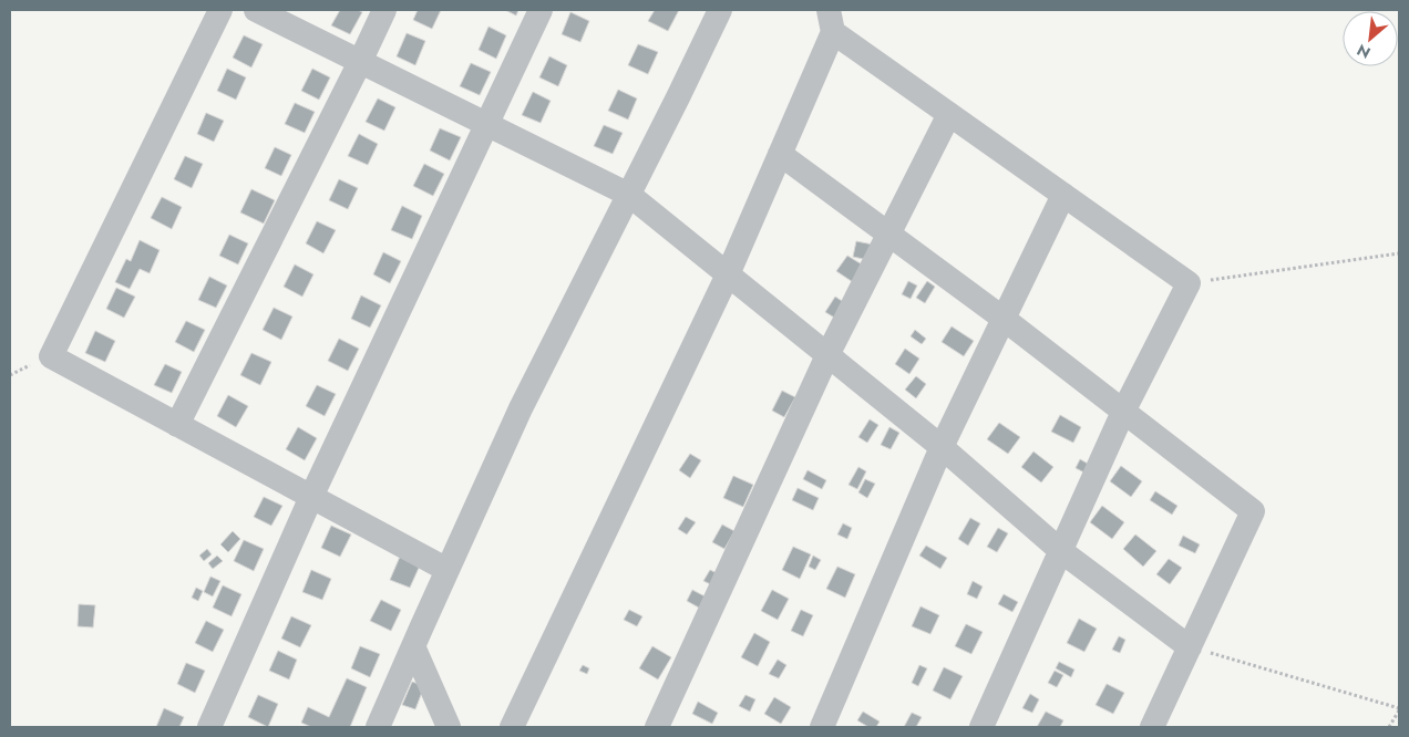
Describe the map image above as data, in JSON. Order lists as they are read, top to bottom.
{
  "north": "bottom left"
}
